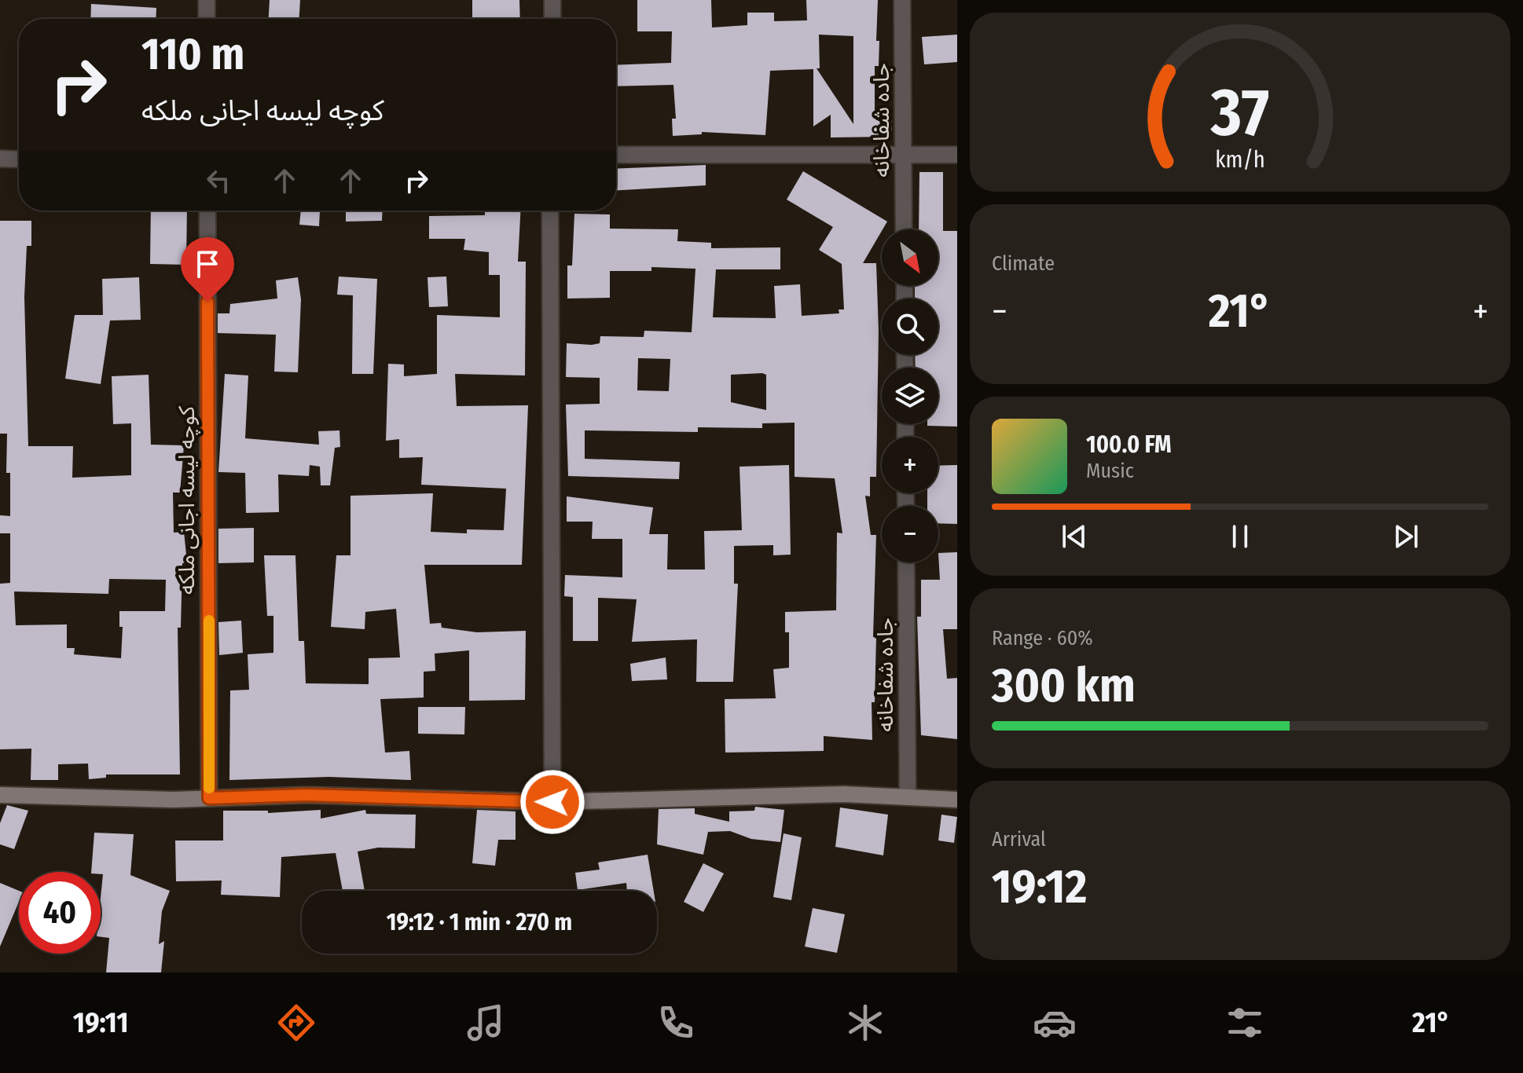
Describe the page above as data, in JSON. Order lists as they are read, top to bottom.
{
  "streets": {
    "street": ["جاده شفاخانه", "کوچه لیسه اجانی ملکه"]
  },
  "north": "bottom right",
  "page": {
    "turn": ["110 m", "کوچه لیسه اجانی ملکه"],
    "tile": [
      "Climate",
      ["Range · 60%", "300 km"],
      ["Arrival", "19:12"]
    ],
    "map_buttons": ["+", "−"],
    "heat": ["−", "21°", "+"],
    "song": ["100.0 FM", "Music"],
    "limit": "40",
    "trip": "19:12 · 1 min · 270 m",
    "tabs": ["19:11", "21°"],
    "gauge": ["37", "km/h"]
  }
}
